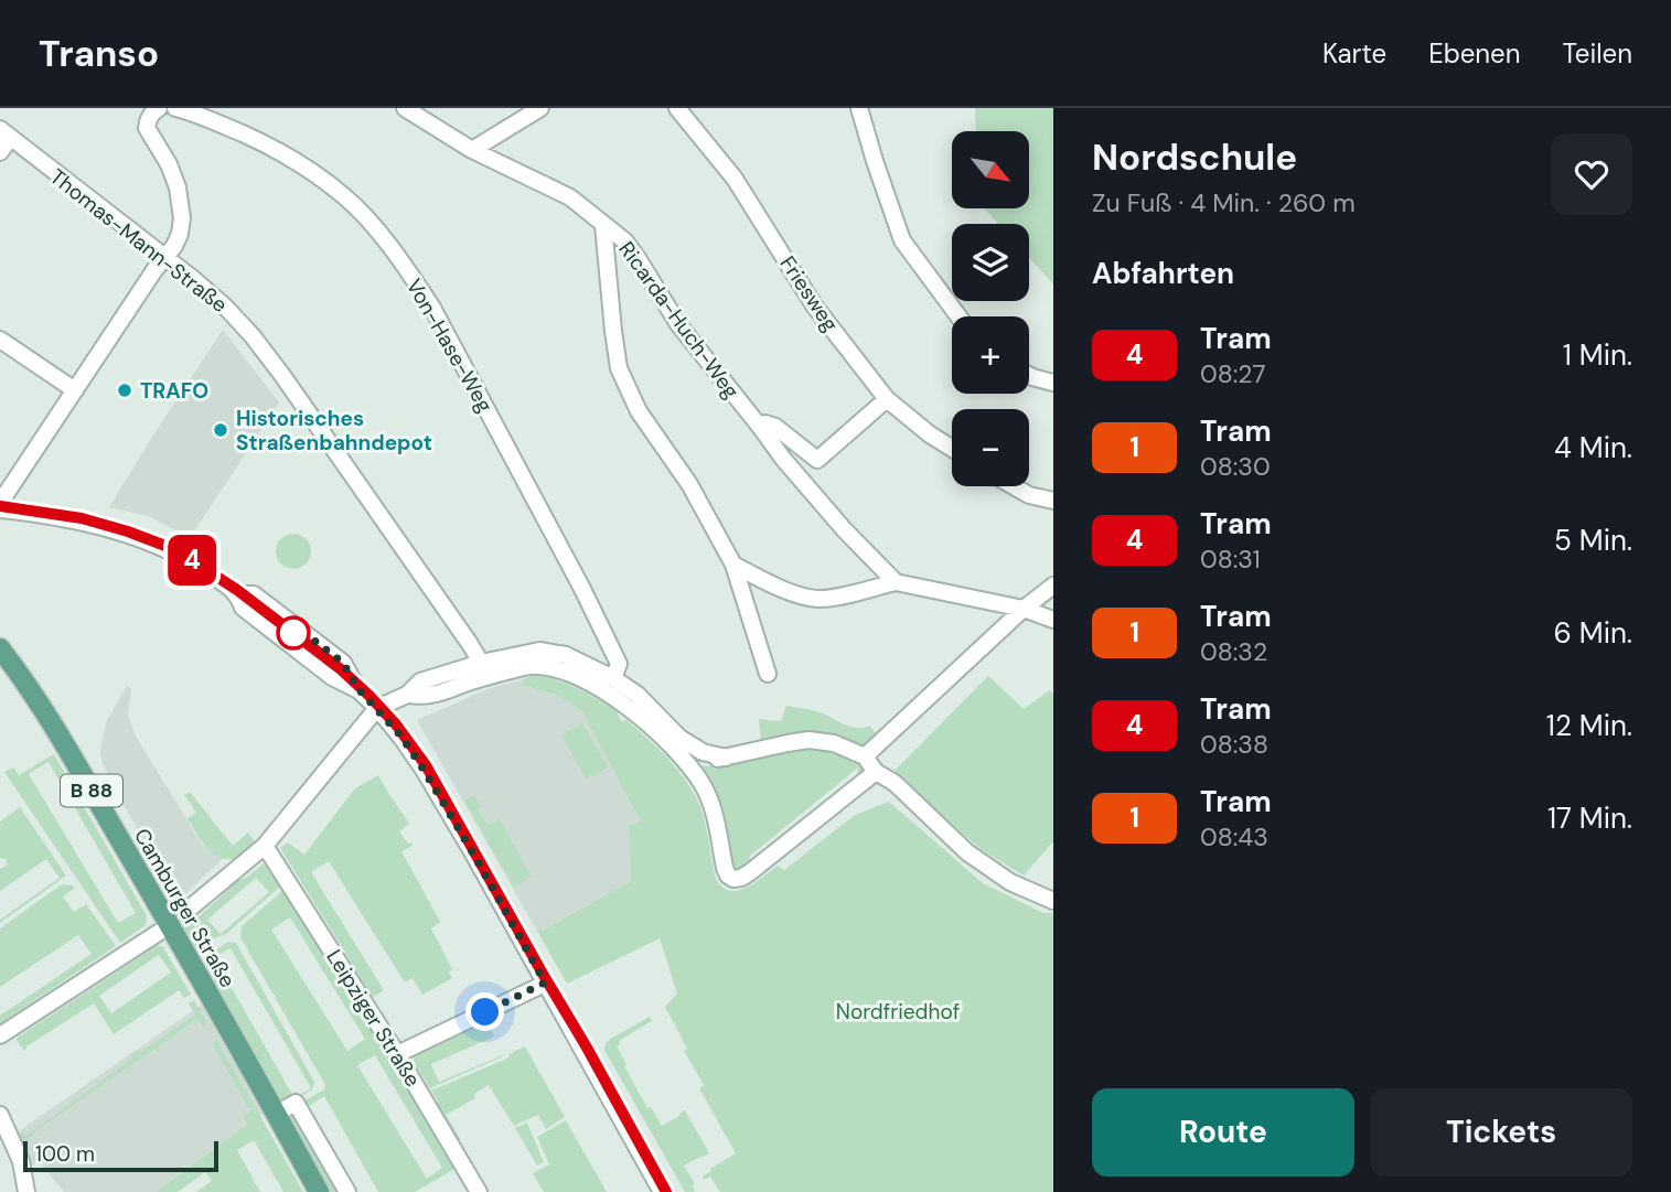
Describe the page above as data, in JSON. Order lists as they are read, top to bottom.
{
  "streets": {
    "main road": ["B 88", "Camburger Straße"],
    "street": [
      "Thomas-Mann-Straße",
      "Friesweg",
      "Ricarda-Huch-Weg",
      "Von-Hase-Weg",
      "Leipziger Straße"
    ]
  },
  "crossings": [
    ["Friesweg", "Ricarda-Huch-Weg"]
  ],
  "parks": ["Nordfriedhof"],
  "places": ["TRAFO", "Historisches Straßenbahndepot"],
  "lines": ["tram line 4"],
  "scale_bar": "100 m",
  "north": "bottom right",
  "page": {
    "header": "Transo",
    "nav": ["Karte", "Ebenen", "Teilen"],
    "on_map": "4",
    "heading": [
      ["Nordschule", "Zu Fuß · 4 Min. · 260 m"],
      "Abfahrten"
    ],
    "map_buttons": ["+", "−"],
    "list": [
      {
        "mark": "4",
        "name": "Tram",
        "note": "08:27",
        "value": "1 Min."
      },
      {
        "mark": "1",
        "name": "Tram",
        "note": "08:30",
        "value": "4 Min."
      },
      {
        "mark": "4",
        "name": "Tram",
        "note": "08:31",
        "value": "5 Min."
      },
      {
        "mark": "1",
        "name": "Tram",
        "note": "08:32",
        "value": "6 Min."
      },
      {
        "mark": "4",
        "name": "Tram",
        "note": "08:38",
        "value": "12 Min."
      },
      {
        "mark": "1",
        "name": "Tram",
        "note": "08:43",
        "value": "17 Min."
      }
    ],
    "buttons": ["Route", "Tickets"],
    "scale": "100 m"
  }
}
